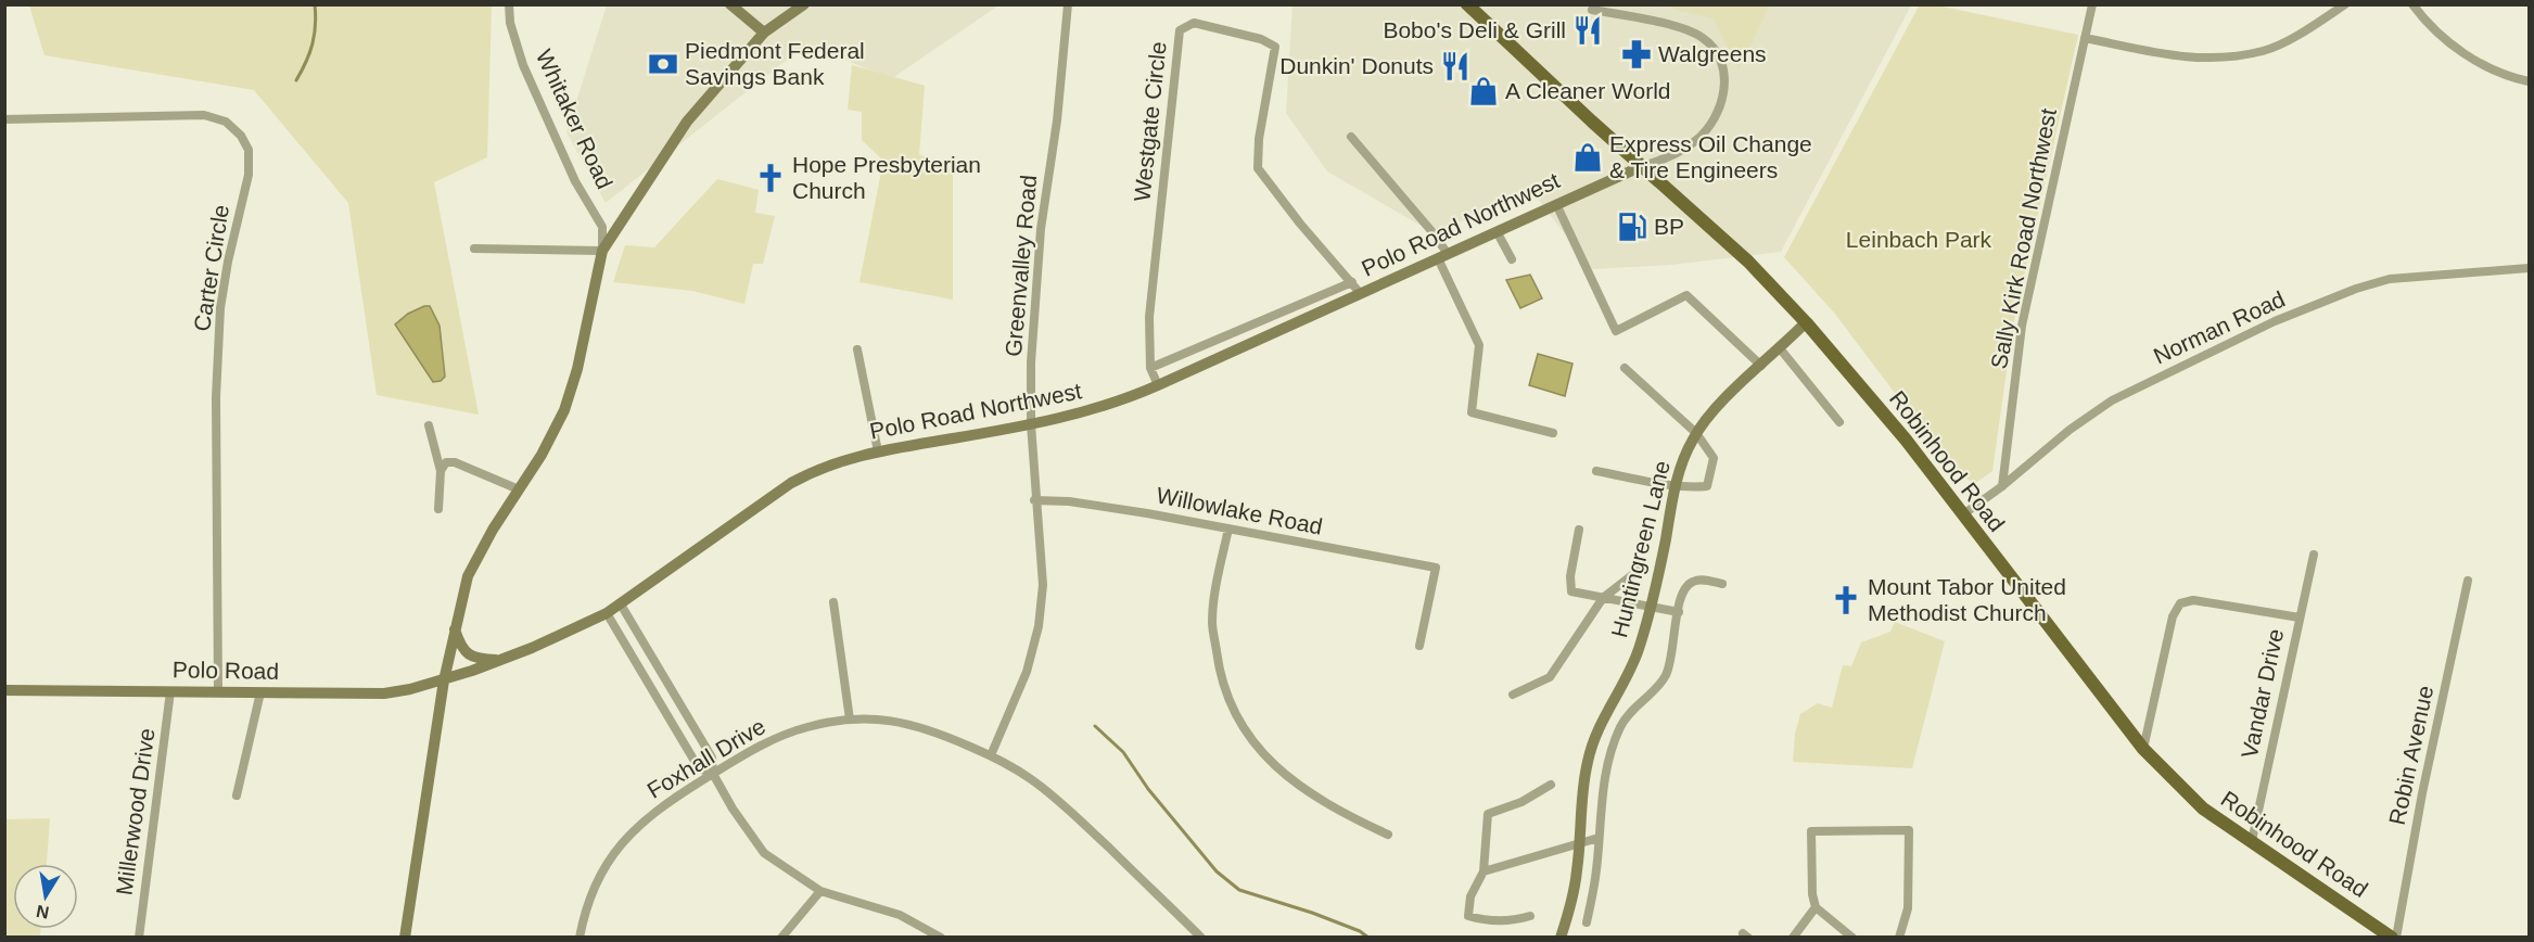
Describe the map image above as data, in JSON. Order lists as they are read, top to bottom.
{
  "streets": {
    "main road": ["Robinhood Road"],
    "street": [
      "Whitaker Road",
      "Westgate Circle",
      "Polo Road Northwest",
      "Sally Kirk Road Northwest",
      "Greenvalley Road",
      "Carter Circle",
      "Norman Road",
      "Willowlake Road",
      "Huntingreen Lane",
      "Polo Road",
      "Vandar Drive",
      "Robin Avenue",
      "Foxhall Drive",
      "Millerwood Drive"
    ]
  },
  "crossings": [
    ["Westgate Circle", "Polo Road Northwest"],
    ["Polo Road Northwest", "Greenvalley Road"],
    ["Polo Road Northwest", "Robinhood Road"],
    ["Polo Road Northwest", "Polo Road"],
    ["Sally Kirk Road Northwest", "Norman Road"],
    ["Greenvalley Road", "Willowlake Road"],
    ["Greenvalley Road", "Foxhall Drive"],
    ["Carter Circle", "Polo Road"],
    ["Norman Road", "Robinhood Road"],
    ["Robinhood Road", "Huntingreen Lane"],
    ["Robinhood Road", "Vandar Drive"],
    ["Robinhood Road", "Robin Avenue"],
    ["Polo Road", "Millerwood Drive"]
  ],
  "parks": ["Leinbach Park"],
  "places": {
    "restaurant": ["Bobo's Deli & Grill", "Dunkin' Donuts"],
    "pharmacy": ["Walgreens"],
    "bank": ["Piedmont Federal Savings Bank"],
    "shop": ["A Cleaner World", "Express Oil Change & Tire Engineers"],
    "church": ["Hope Presbyterian Church", "Mount Tabor United Methodist Church"],
    "fuel station": ["BP"]
  },
  "north": "bottom"
}
